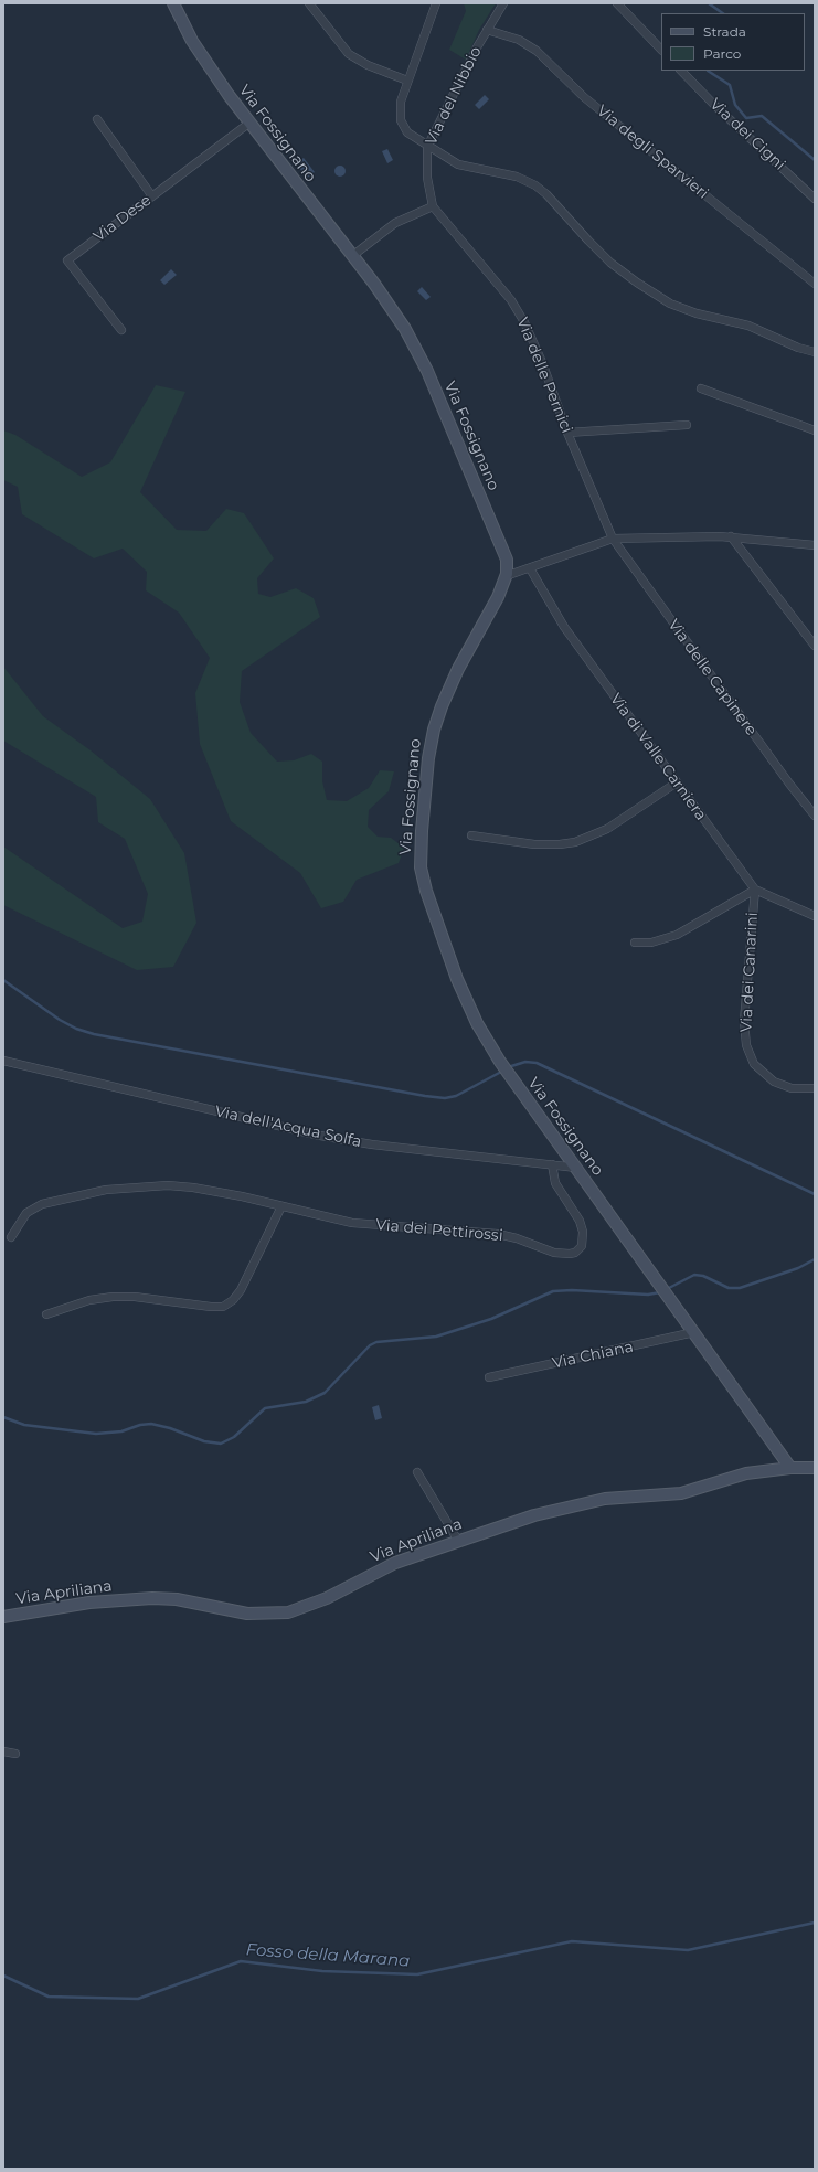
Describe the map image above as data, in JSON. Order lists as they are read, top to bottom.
{
  "streets": {
    "street": [
      "Via del Nibbio",
      "Via Fossignano",
      "Via dei Cigni",
      "Via degli Sparvieri",
      "Via Dese",
      "Via delle Pernici",
      "Via delle Capinere",
      "Via di Valle Carniera",
      "Via dei Canarini",
      "Via dell'Acqua Solfa",
      "Via dei Pettirossi",
      "Via Chiana",
      "Via Apriliana"
    ]
  },
  "crossings": [
    ["Via del Nibbio", "Via degli Sparvieri"],
    ["Via del Nibbio", "Via delle Pernici"],
    ["Via Fossignano", "Via Dese"],
    ["Via Fossignano", "Via dell'Acqua Solfa"],
    ["Via Fossignano", "Via Chiana"],
    ["Via Fossignano", "Via Apriliana"],
    ["Via delle Pernici", "Via delle Capinere"],
    ["Via di Valle Carniera", "Via dei Canarini"],
    ["Via dell'Acqua Solfa", "Via dei Pettirossi"]
  ],
  "water": ["Fosso della Marana"],
  "legend": ["Strada", "Parco"]
}
